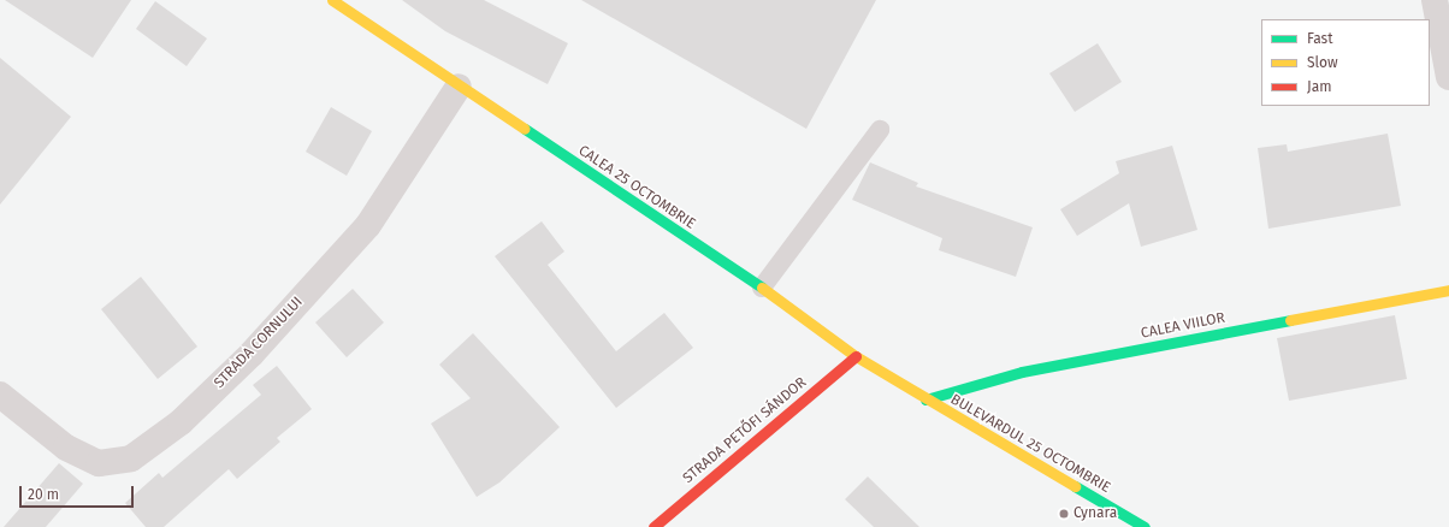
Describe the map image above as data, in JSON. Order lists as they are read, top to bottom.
{
  "streets": {
    "main road": [
      "CALEA 25 OCTOMBRIE",
      "CALEA VIILOR",
      "STRADA PETŐFI SÁNDOR",
      "BULEVARDUL 25 OCTOMBRIE"
    ],
    "street": ["STRADA CORNULUI"]
  },
  "crossings": [
    ["CALEA 25 OCTOMBRIE", "CALEA VIILOR"],
    ["CALEA 25 OCTOMBRIE", "STRADA CORNULUI"],
    ["CALEA 25 OCTOMBRIE", "STRADA PETŐFI SÁNDOR"],
    ["CALEA 25 OCTOMBRIE", "BULEVARDUL 25 OCTOMBRIE"],
    ["CALEA VIILOR", "BULEVARDUL 25 OCTOMBRIE"]
  ],
  "places": ["Cynara"],
  "legend": ["Fast", "Slow", "Jam"],
  "scale_bar": "20 m"
}
